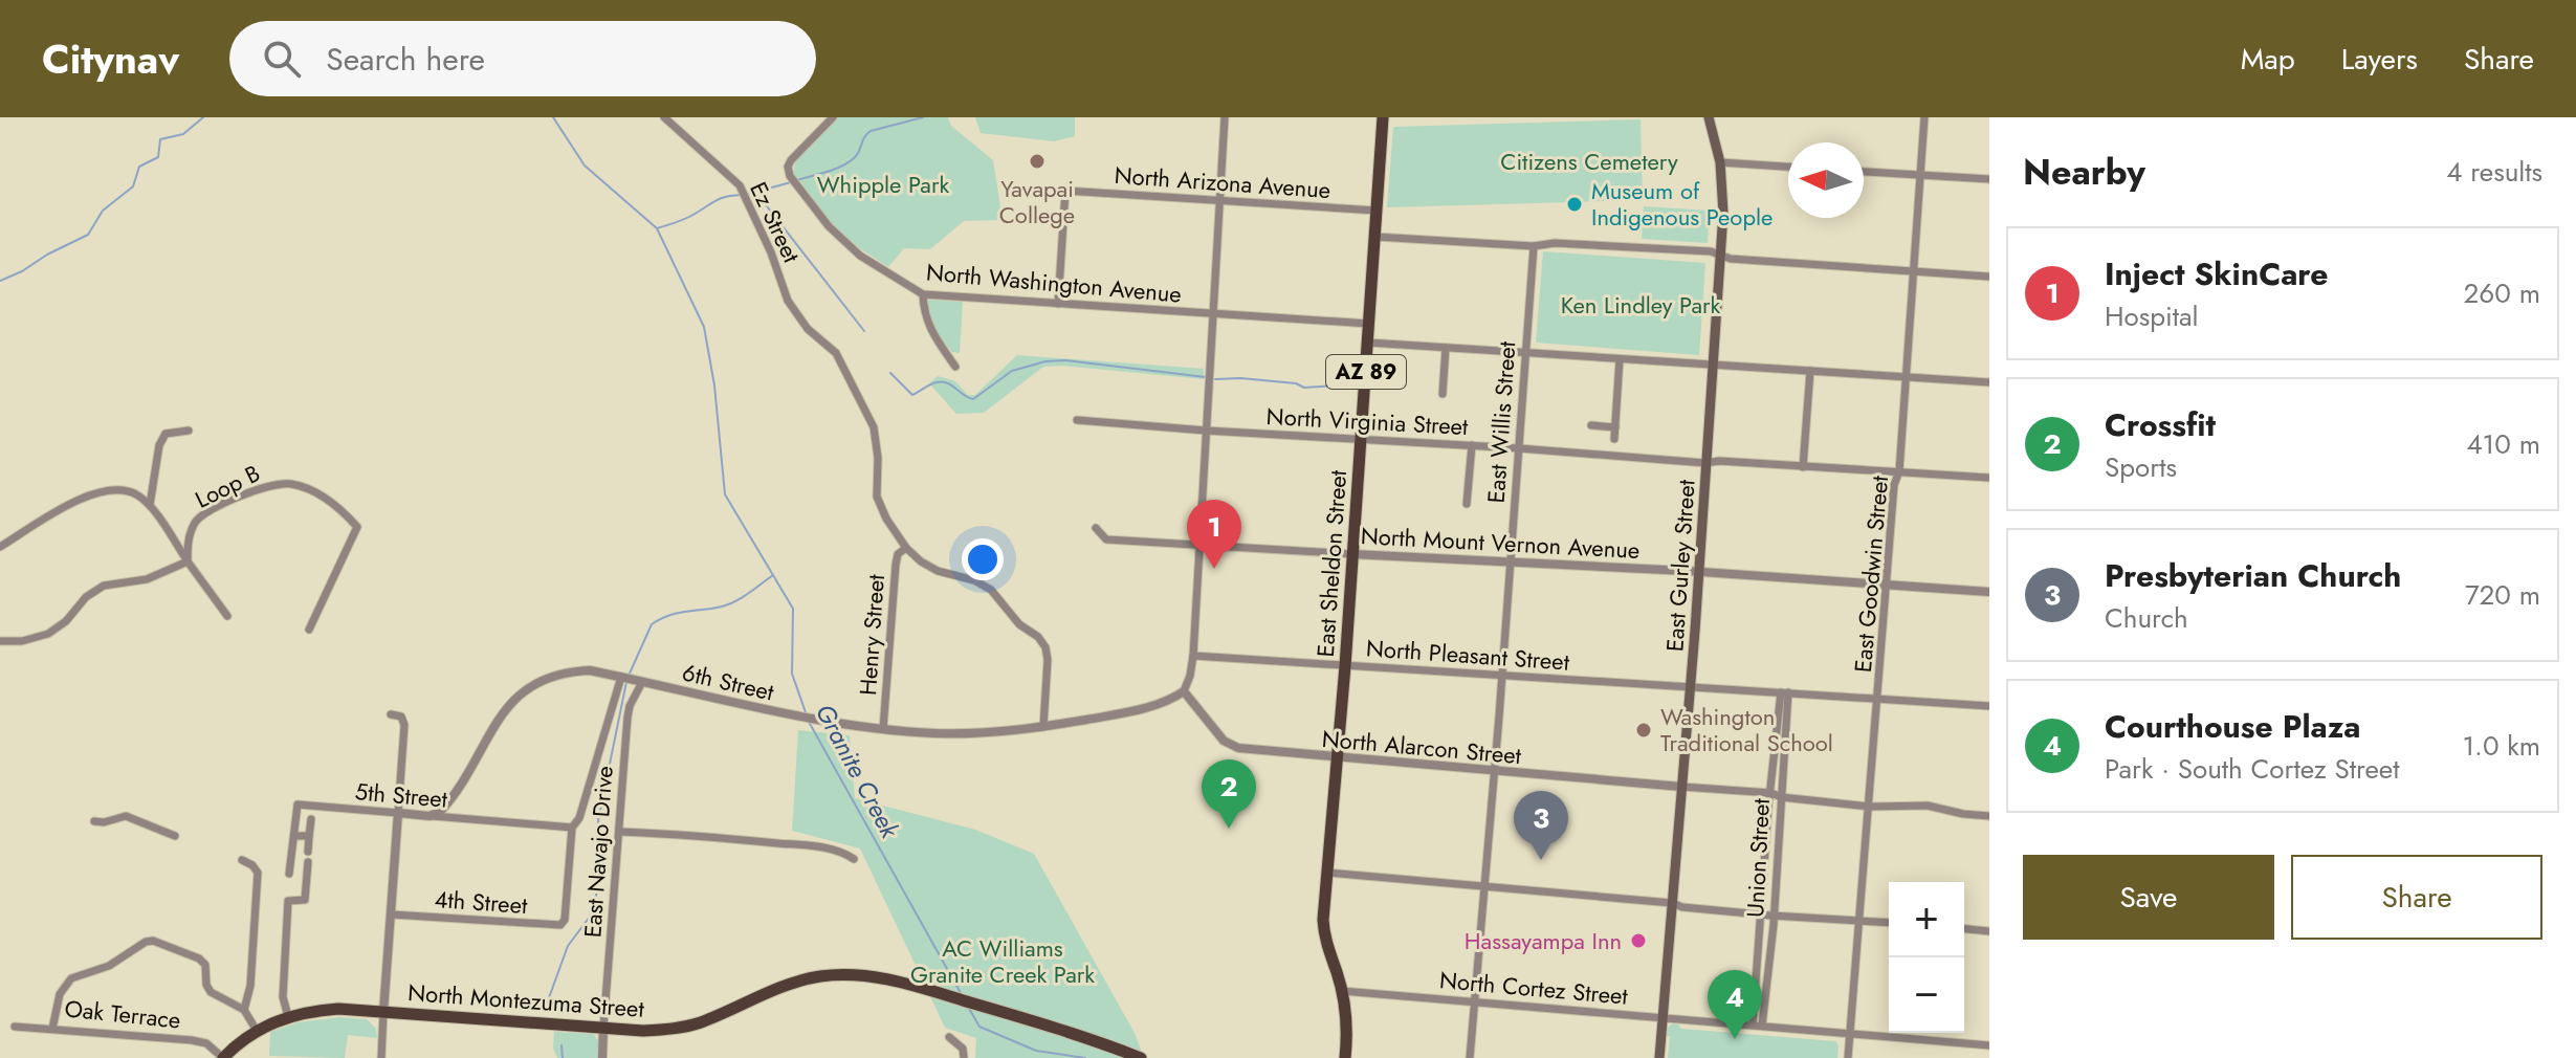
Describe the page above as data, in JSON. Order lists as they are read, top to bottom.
{
  "streets": {
    "main road": [
      "AZ 89",
      "East Sheldon Street",
      "East Gurley Street",
      "North Montezuma Street"
    ],
    "street": [
      "North Arizona Avenue",
      "Ez Street",
      "North Washington Avenue",
      "North Virginia Street",
      "East Willis Street",
      "Loop B",
      "North Mount Vernon Avenue",
      "East Goodwin Street",
      "Henry Street",
      "North Pleasant Street",
      "6th Street",
      "North Alarcon Street",
      "5th Street",
      "East Navajo Drive",
      "Union Street",
      "4th Street",
      "North Cortez Street",
      "Oak Terrace"
    ]
  },
  "crossings": [
    ["North Arizona Avenue", "North Washington Avenue"],
    ["North Arizona Avenue", "East Sheldon Street"],
    ["Ez Street", "Henry Street"],
    ["North Washington Avenue", "East Sheldon Street"],
    ["North Virginia Street", "East Willis Street"],
    ["North Virginia Street", "East Sheldon Street"],
    ["North Virginia Street", "East Gurley Street"],
    ["North Virginia Street", "East Goodwin Street"],
    ["East Willis Street", "North Mount Vernon Avenue"],
    ["East Willis Street", "North Pleasant Street"],
    ["East Willis Street", "North Alarcon Street"],
    ["East Willis Street", "North Cortez Street"],
    ["North Mount Vernon Avenue", "East Sheldon Street"],
    ["North Mount Vernon Avenue", "East Gurley Street"],
    ["North Mount Vernon Avenue", "East Goodwin Street"],
    ["East Sheldon Street", "North Pleasant Street"],
    ["East Sheldon Street", "North Alarcon Street"],
    ["East Sheldon Street", "North Cortez Street"],
    ["East Gurley Street", "North Pleasant Street"],
    ["East Gurley Street", "North Alarcon Street"],
    ["East Gurley Street", "North Cortez Street"],
    ["East Goodwin Street", "North Pleasant Street"],
    ["East Goodwin Street", "North Cortez Street"],
    ["Henry Street", "6th Street"],
    ["North Pleasant Street", "Union Street"],
    ["6th Street", "North Alarcon Street"],
    ["6th Street", "5th Street"],
    ["6th Street", "East Navajo Drive"],
    ["5th Street", "4th Street"],
    ["East Navajo Drive", "North Montezuma Street"],
    ["Union Street", "North Cortez Street"],
    ["North Montezuma Street", "Oak Terrace"]
  ],
  "water": ["Granite Creek"],
  "parks": [
    "Citizens Cemetery",
    "Whipple Park",
    "Ken Lindley Park",
    "AC Williams Granite Creek Park"
  ],
  "places": [
    "Yavapai College",
    "Museum of Indigenous People",
    "Washington Traditional School",
    "Hassayampa Inn"
  ],
  "north": "left",
  "page": {
    "header": "Citynav",
    "search": "Search here",
    "nav": ["Map", "Layers", "Share"],
    "heading": ["Nearby", "4 results"],
    "list": [
      {
        "mark": "1",
        "name": "Inject SkinCare",
        "note": "Hospital",
        "value": "260 m"
      },
      {
        "mark": "2",
        "name": "Crossfit",
        "note": "Sports",
        "value": "410 m"
      },
      {
        "mark": "3",
        "name": "Presbyterian Church",
        "note": "Church",
        "value": "720 m"
      },
      {
        "mark": "4",
        "name": "Courthouse Plaza",
        "note": "Park · South Cortez Street",
        "value": "1.0 km"
      }
    ],
    "pins": [
      "1",
      "2",
      "3",
      "4"
    ],
    "buttons": ["Save", "Share"],
    "map_buttons": ["+", "−"]
  }
}
